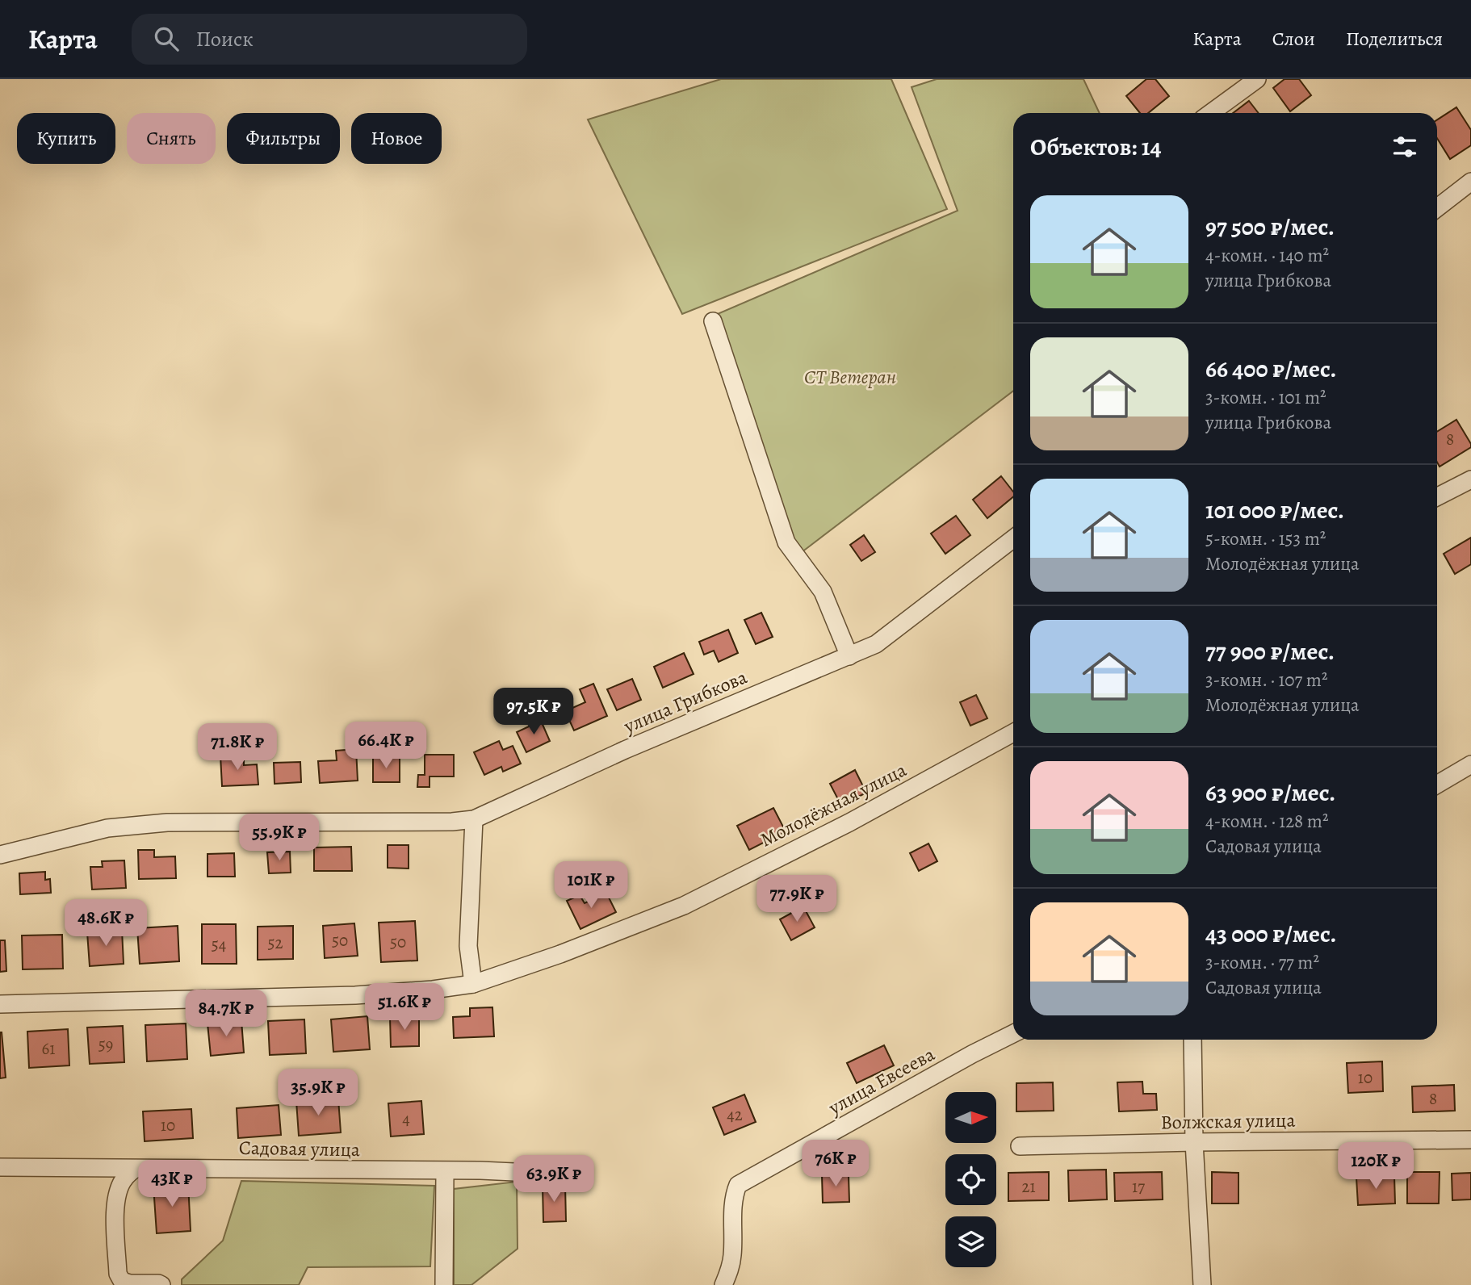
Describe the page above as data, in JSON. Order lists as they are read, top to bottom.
{
  "streets": {
    "street": [
      "улица Грибкова",
      "Молодёжная улица",
      "улица Евсеева",
      "Волжская улица",
      "Садовая улица"
    ]
  },
  "parks": ["СТ Ветеран"],
  "house_numbers": [
    "8",
    "50",
    "50",
    "52",
    "54",
    "59",
    "61",
    "10",
    "8",
    "42",
    "4",
    "10",
    "21",
    "17"
  ],
  "north": "right",
  "page": {
    "header": "Карта",
    "search": "Поиск",
    "nav": ["Карта", "Слои", "Поделиться"],
    "chip": [
      "Купить",
      "Снять",
      "Фильтры",
      "Новое"
    ],
    "heading": "Объектов: 14",
    "list": [
      {
        "name": "97 500 ₽/мес.",
        "note": "4-комн. · 140 m² · улица Грибкова"
      },
      {
        "name": "66 400 ₽/мес.",
        "note": "3-комн. · 101 m² · улица Грибкова"
      },
      {
        "name": "101 000 ₽/мес.",
        "note": "5-комн. · 153 m² · Молодёжная улица"
      },
      {
        "name": "77 900 ₽/мес.",
        "note": "3-комн. · 107 m² · Молодёжная улица"
      },
      {
        "name": "63 900 ₽/мес.",
        "note": "4-комн. · 128 m² · Садовая улица"
      },
      {
        "name": "43 000 ₽/мес.",
        "note": "3-комн. · 77 m² · Садовая улица"
      }
    ],
    "price": [
      "97.5K ₽",
      "66.4K ₽",
      "71.8K ₽",
      "55.9K ₽",
      "101K ₽",
      "77.9K ₽",
      "48.6K ₽",
      "51.6K ₽",
      "84.7K ₽",
      "35.9K ₽",
      "76K ₽",
      "120K ₽",
      "63.9K ₽",
      "43K ₽"
    ]
  }
}
